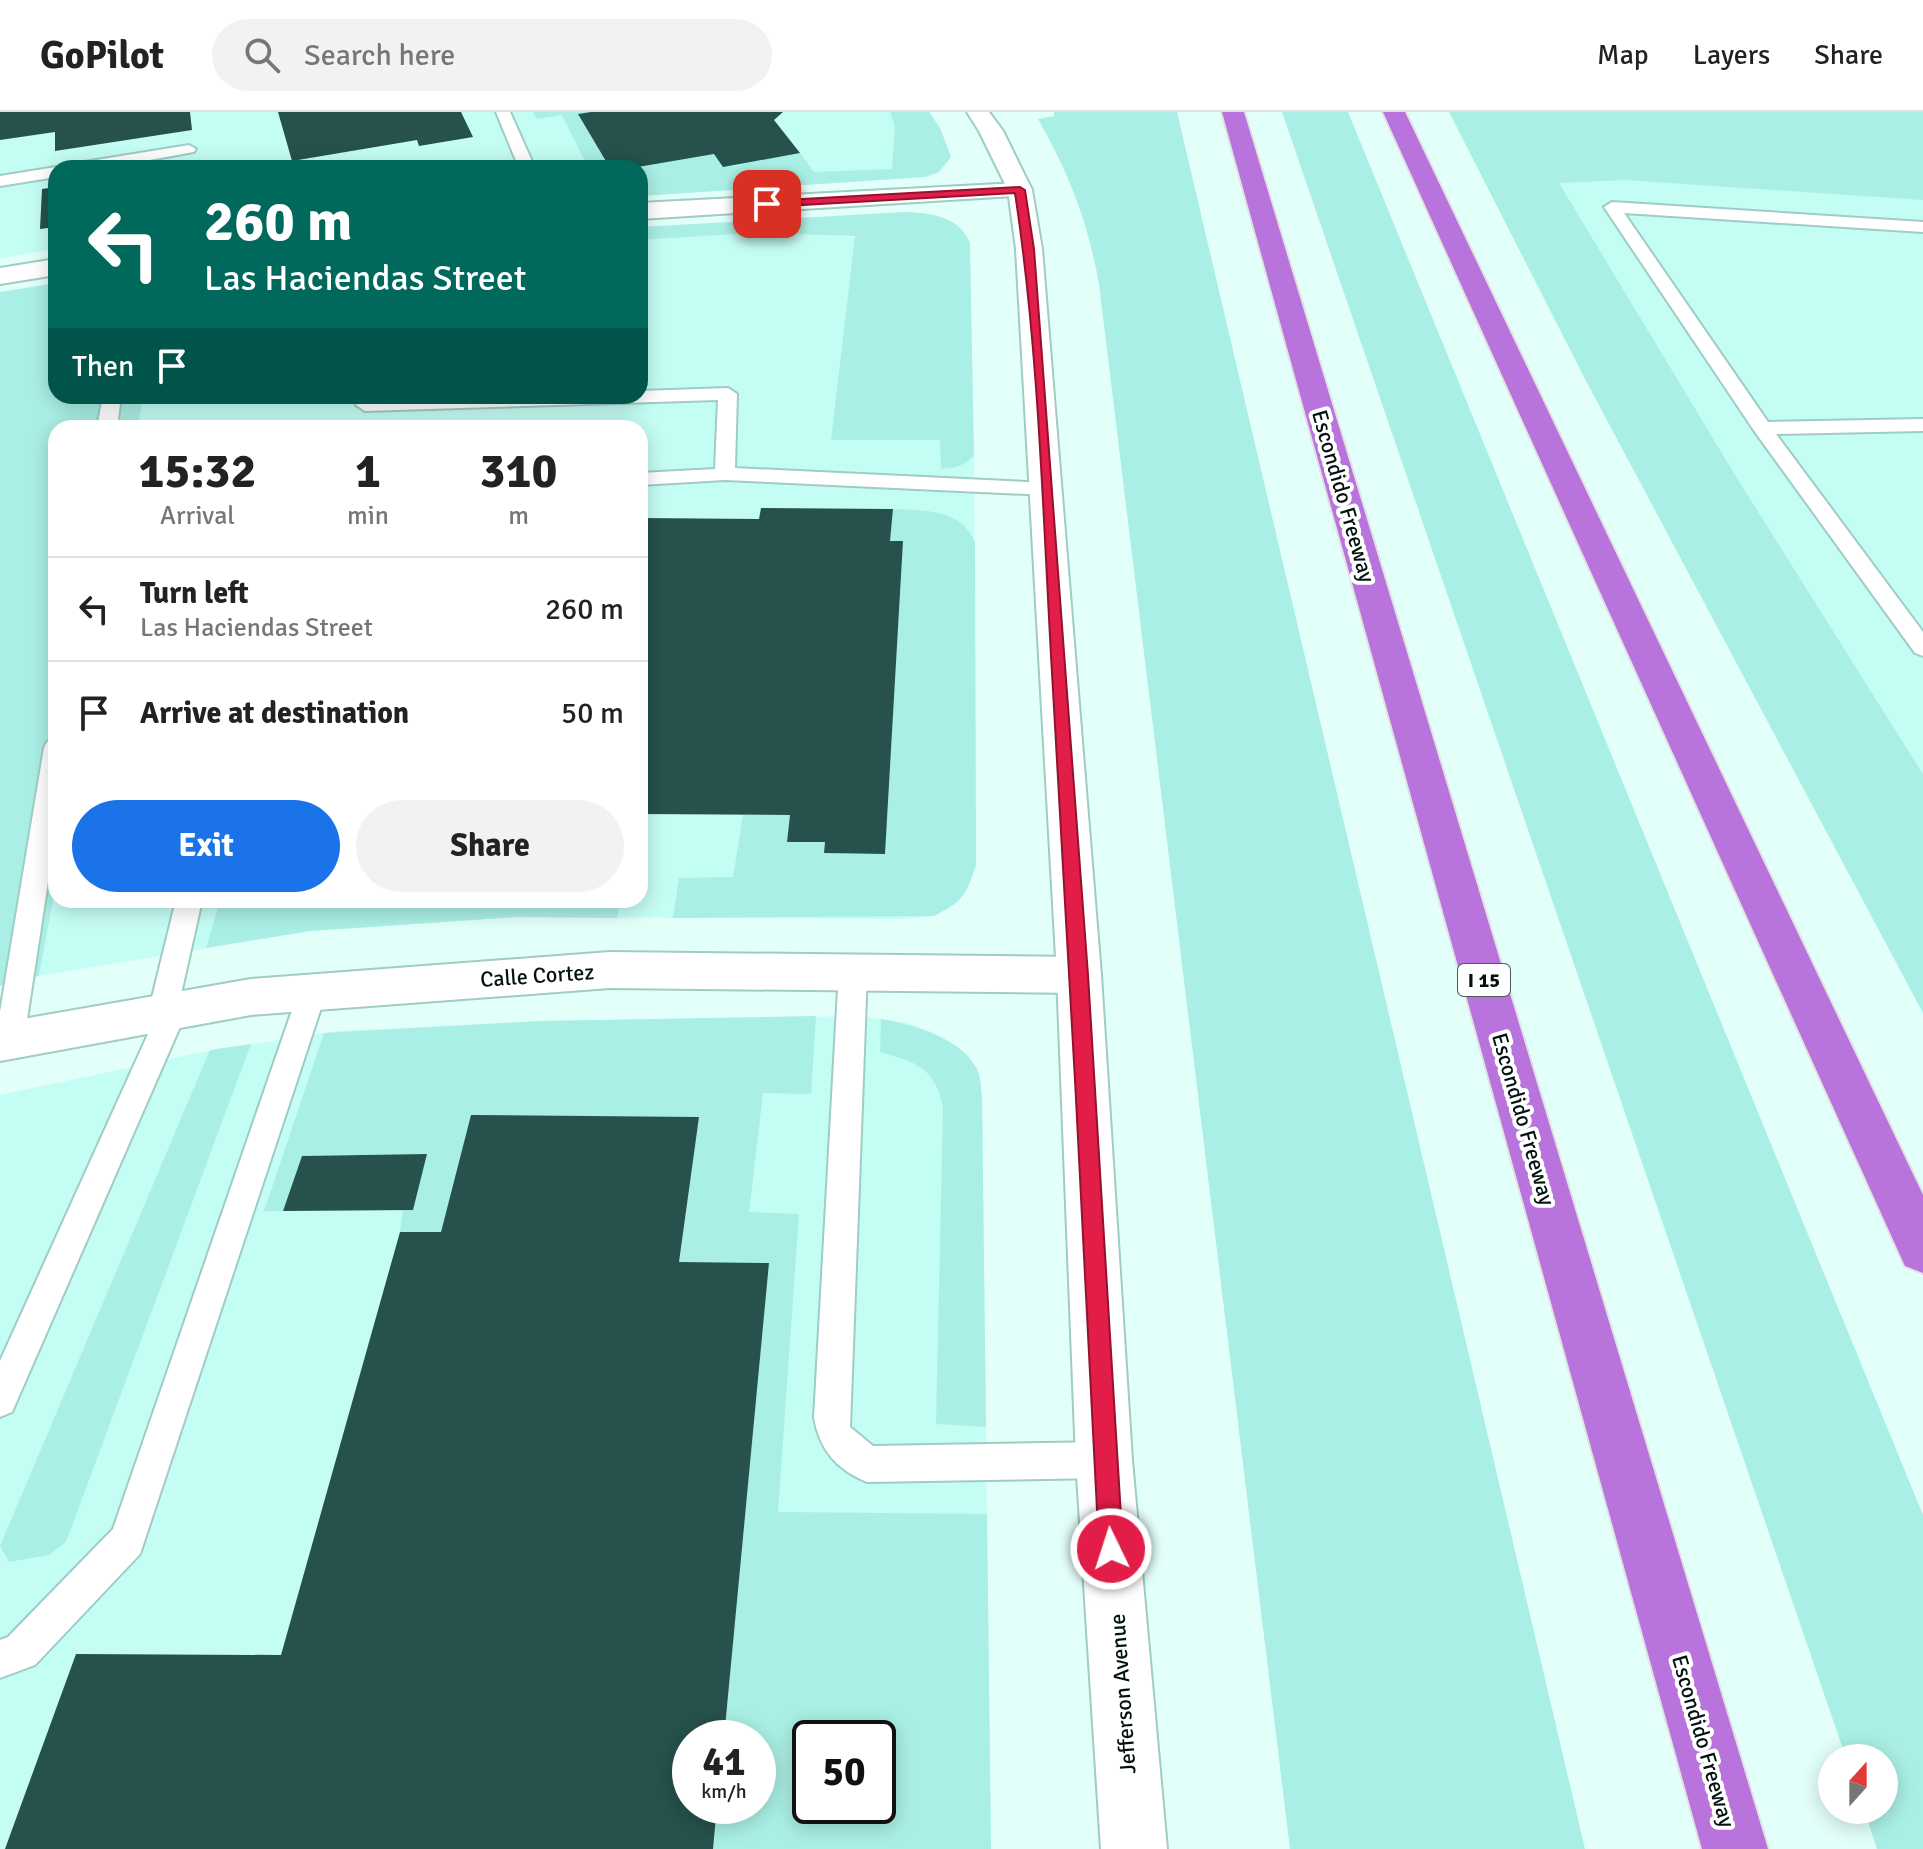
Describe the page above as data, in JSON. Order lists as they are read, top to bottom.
{
  "streets": {
    "highway": ["Escondido Freeway", "I 15"],
    "main road": ["Calle Cortez", "Jefferson Avenue"]
  },
  "crossings": [
    ["Calle Cortez", "Jefferson Avenue"]
  ],
  "north": "top",
  "page": {
    "header": "GoPilot",
    "search": "Search here",
    "nav": ["Map", "Layers", "Share"],
    "turn": ["260 m", "Las Haciendas Street"],
    "then": "Then",
    "eta": [
      "15:32",
      "Arrival",
      "1",
      "min",
      "310",
      "m"
    ],
    "list": [
      {
        "name": "Turn left",
        "note": "Las Haciendas Street",
        "value": "260 m"
      },
      {
        "name": "Arrive at destination",
        "value": "50 m"
      }
    ],
    "buttons": ["Exit", "Share"],
    "speed": "41 km/h",
    "limit": "50"
  }
}
